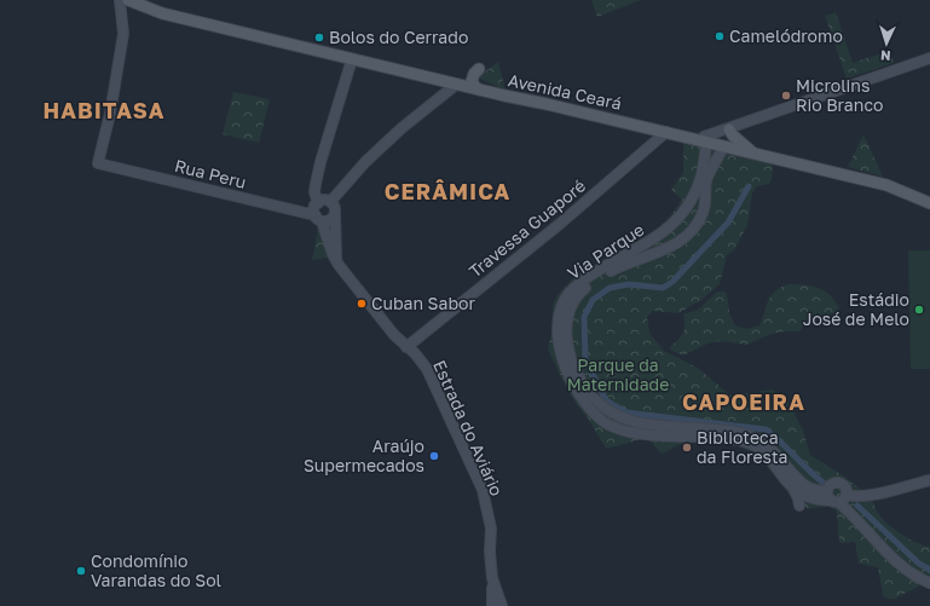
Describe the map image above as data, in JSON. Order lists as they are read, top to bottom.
{
  "streets": {
    "main road": ["Avenida Ceará"],
    "street": [
      "Rua Peru",
      "Travessa Guaporé",
      "Via Parque",
      "Estrada do Aviário"
    ]
  },
  "crossings": [
    ["Avenida Ceará", "Travessa Guaporé"],
    ["Avenida Ceará", "Via Parque"],
    ["Rua Peru", "Estrada do Aviário"],
    ["Travessa Guaporé", "Estrada do Aviário"]
  ],
  "districts": ["HABITASA", "CERÂMICA", "CAPOEIRA"],
  "parks": ["Parque da Maternidade"],
  "places": [
    "Camelódromo",
    "Bolos do Cerrado",
    "Microlins Rio Branco",
    "Cuban Sabor",
    "Estádio José de Melo",
    "Biblioteca da Floresta",
    "Araújo Supermecados",
    "Condomínio Varandas do Sol"
  ],
  "north": "bottom"
}
